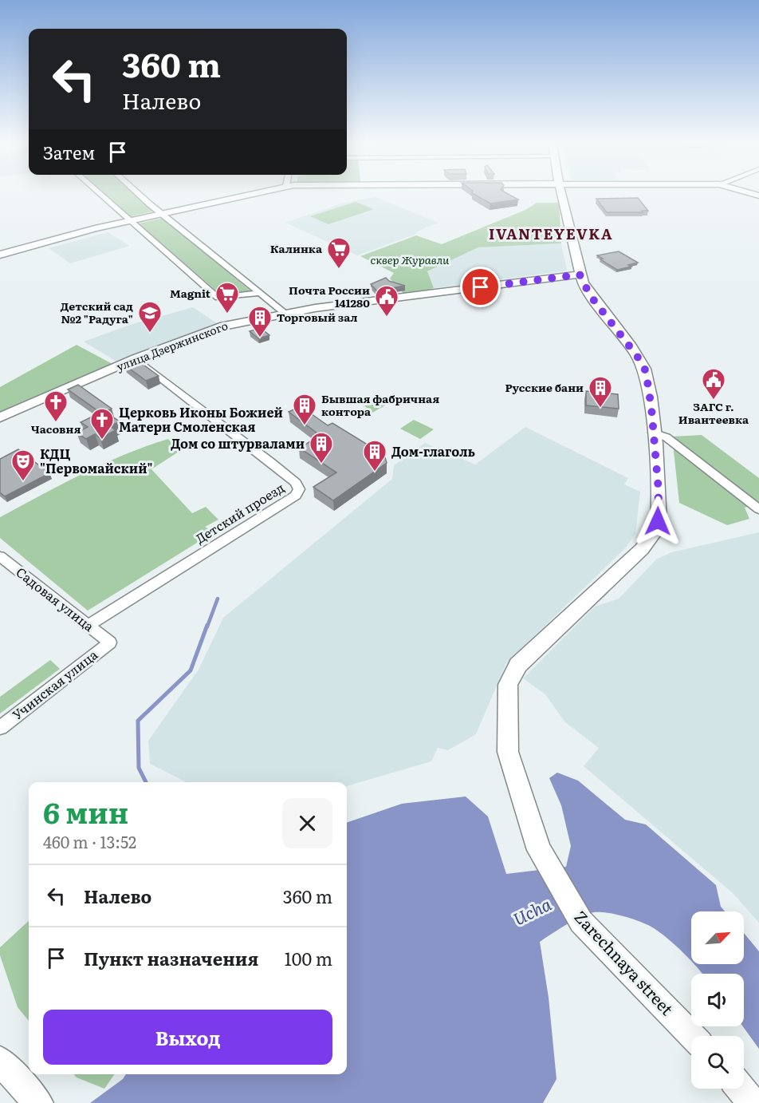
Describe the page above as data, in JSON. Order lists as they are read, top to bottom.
{
  "streets": {
    "street": [
      "улица Дзержинского",
      "Детский проезд",
      "Садовая улица",
      "Учинская улица",
      "Zarechnaya street"
    ]
  },
  "crossings": [
    ["улица Дзержинского", "Детский проезд"],
    ["Детский проезд", "Садовая улица"],
    ["Садовая улица", "Учинская улица"]
  ],
  "districts": ["IVANTEYEVKA"],
  "water": ["Ucha"],
  "parks": ["сквер Журавли"],
  "places": {
    "supermarket": ["Калинка", "Magnit"],
    "public building": ["Почта России 141280", "ЗАГС г. Ивантеевка"],
    "school or university": ["Детский сад №2 \"Радуга\""],
    "building": [
      "Торговый зал",
      "Русские бани",
      "Бывшая фабричная контора",
      "Дом со штурвалами",
      "Дом-глаголь"
    ],
    "church": ["Часовня", "Церковь Иконы Божией Матери Смоленская"],
    "theatre": ["КДЦ \"Первомайский\""]
  },
  "north": "top right",
  "page": {
    "turn": ["360 m", "Налево"],
    "then": "Затем",
    "heading": ["6 мин", "460 m · 13:52"],
    "list": [
      {
        "name": "Налево",
        "value": "360 m"
      },
      {
        "name": "Пункт назначения",
        "value": "100 m"
      }
    ],
    "buttons": "Выход"
  }
}
